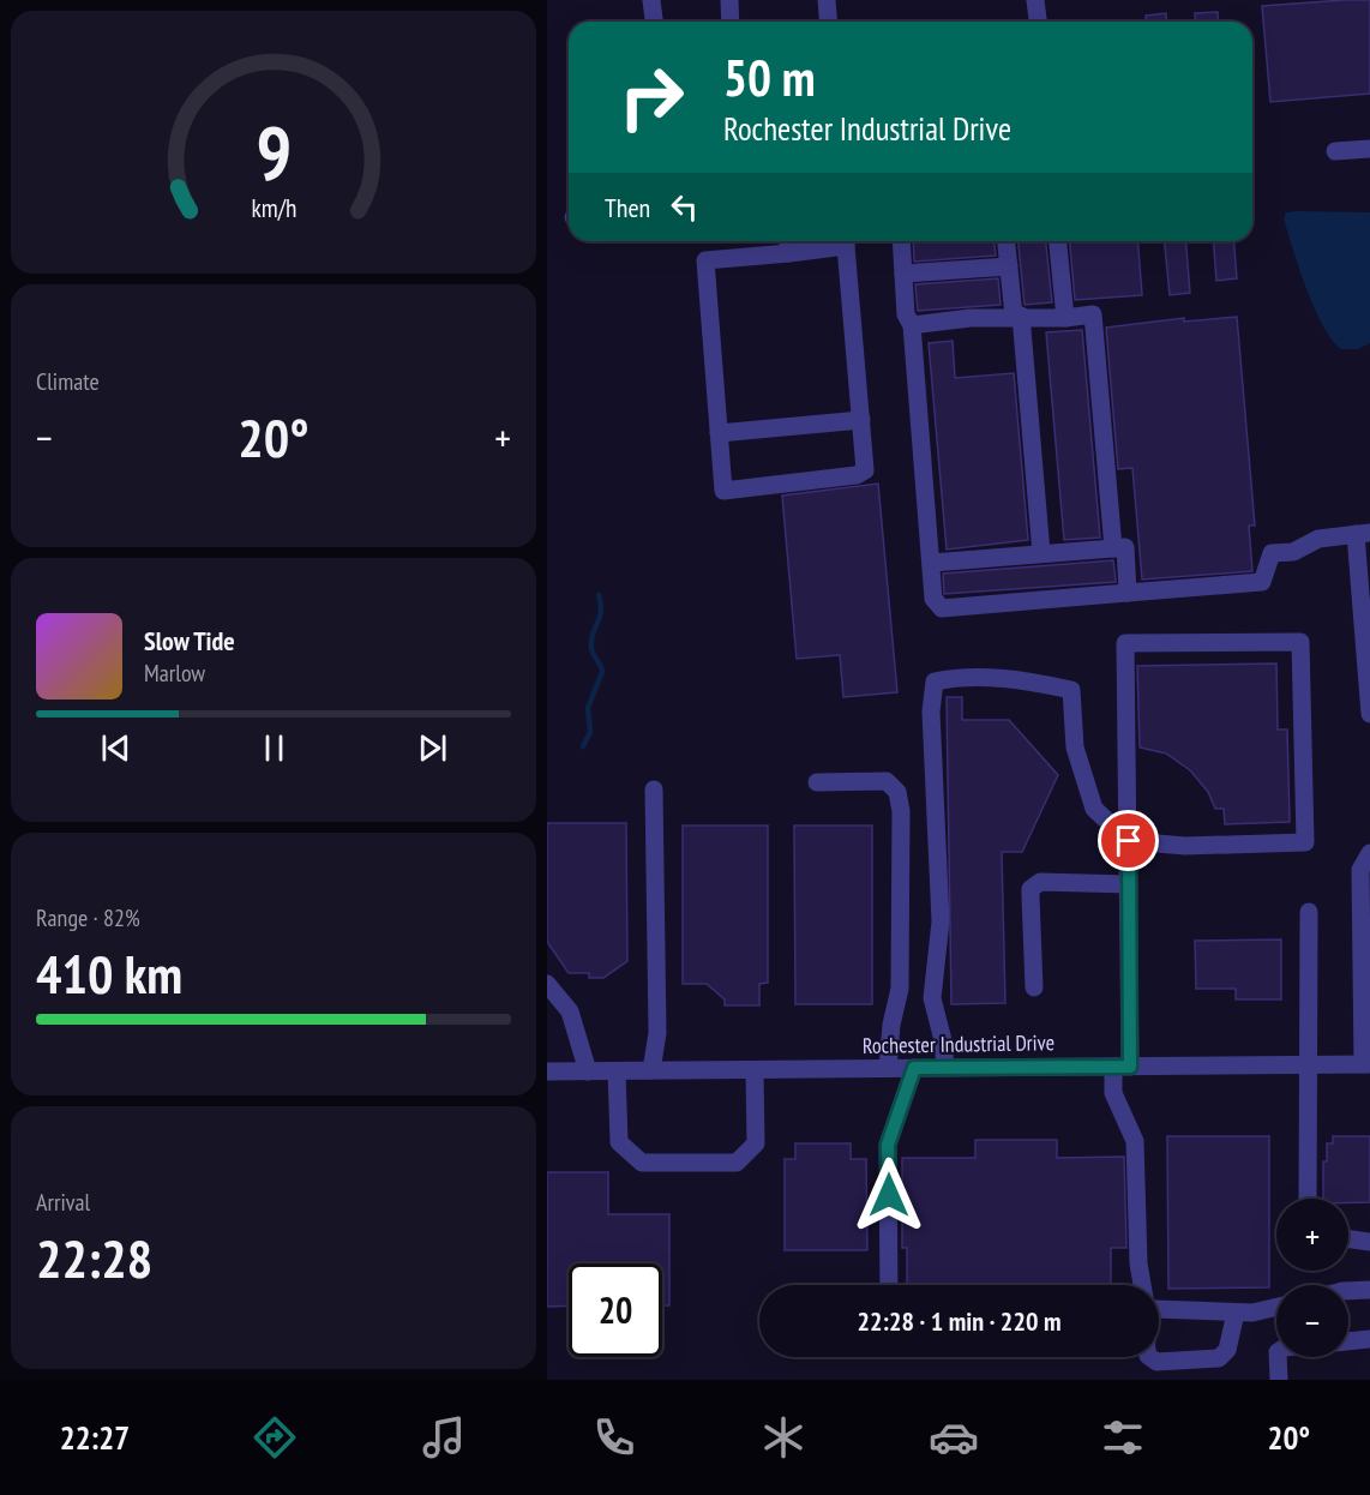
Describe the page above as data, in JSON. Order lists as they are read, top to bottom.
{
  "streets": {
    "street": ["Rochester Industrial Drive"]
  },
  "page": {
    "turn": ["50 m", "Rochester Industrial Drive"],
    "then": "Then",
    "tile": [
      "Climate",
      ["Range · 82%", "410 km"],
      ["Arrival", "22:28"]
    ],
    "heat": ["−", "20°", "+"],
    "song": ["Slow Tide", "Marlow"],
    "map_buttons": ["+", "−"],
    "limit": "20",
    "trip": "22:28 · 1 min · 220 m",
    "tabs": ["22:27", "20°"],
    "gauge": ["9", "km/h"]
  }
}
